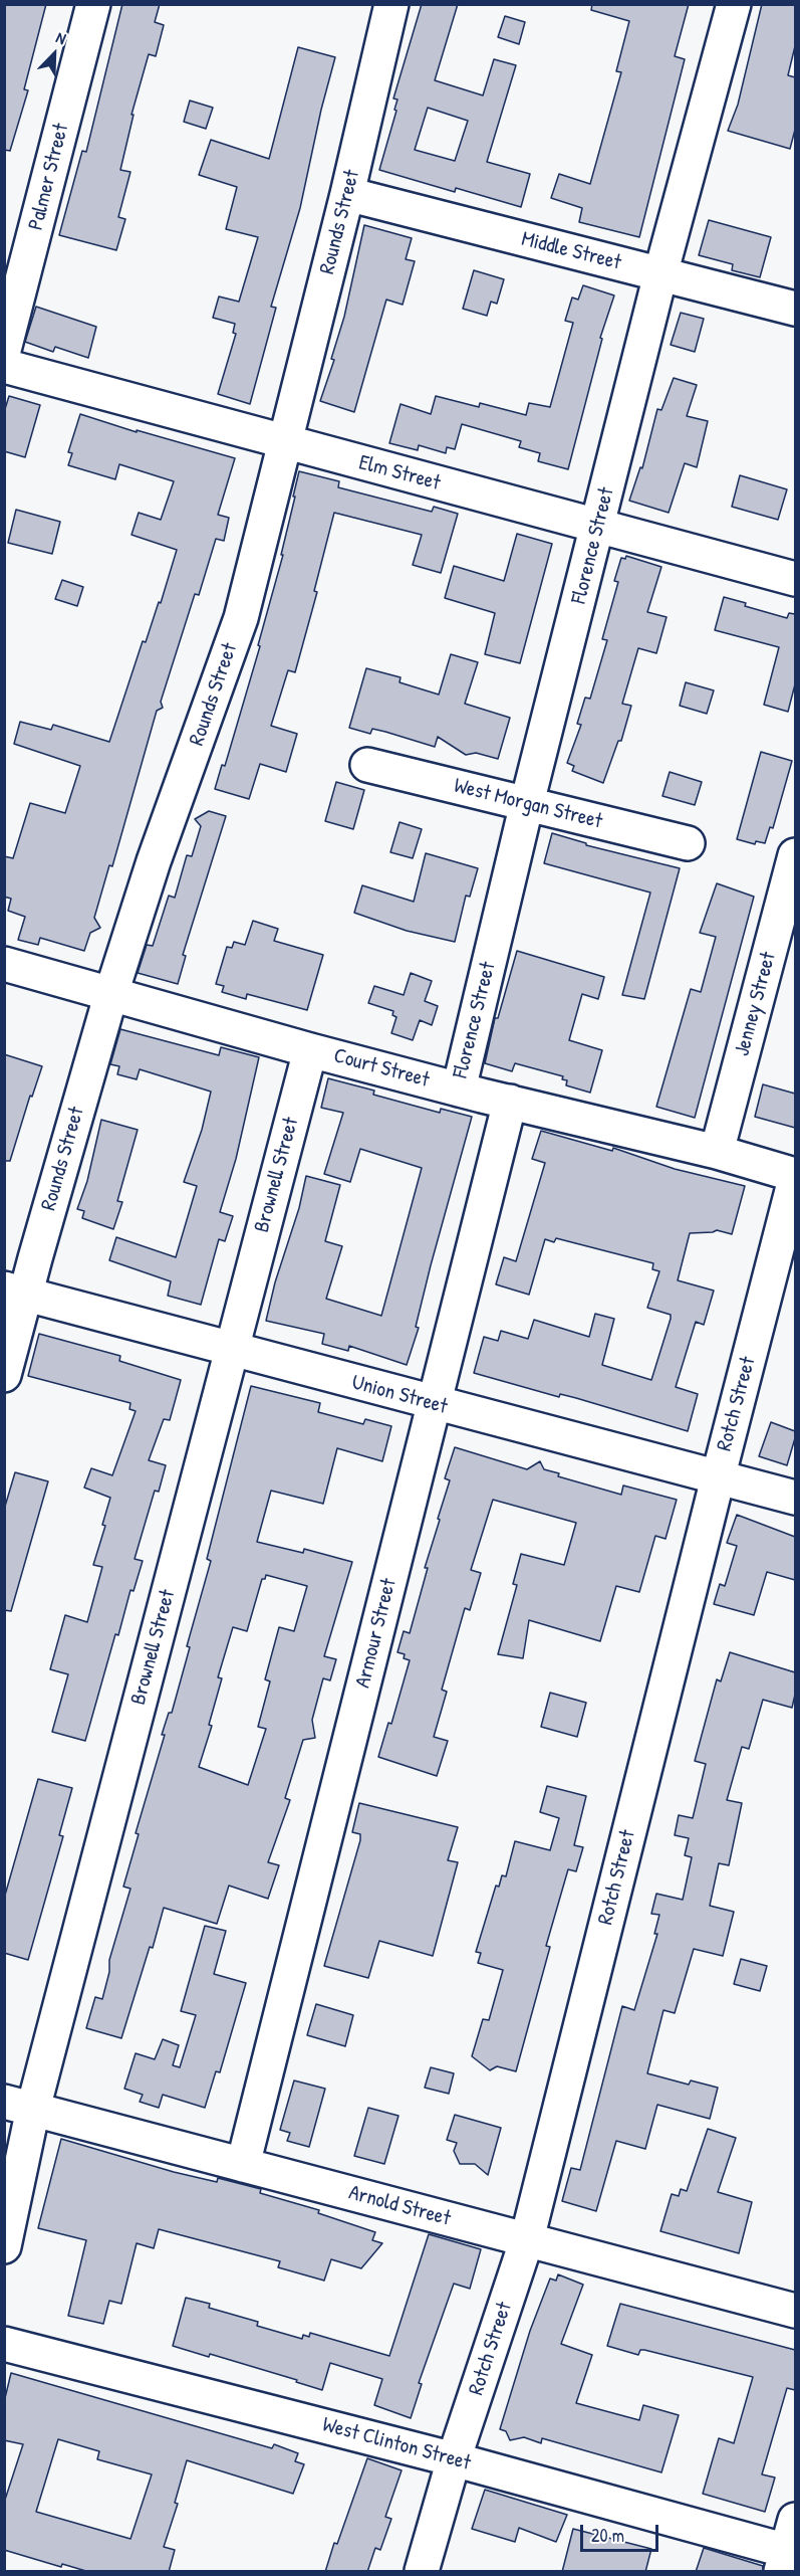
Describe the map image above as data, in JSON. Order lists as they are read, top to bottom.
{
  "streets": {
    "street": [
      "Palmer Street",
      "Rounds Street",
      "Middle Street",
      "Elm Street",
      "Florence Street",
      "West Morgan Street",
      "Jenney Street",
      "Court Street",
      "Brownell Street",
      "Union Street",
      "Rotch Street",
      "Armour Street",
      "Arnold Street",
      "West Clinton Street"
    ]
  },
  "crossings": [
    ["Rounds Street", "Middle Street"],
    ["Rounds Street", "Elm Street"],
    ["Rounds Street", "Court Street"],
    ["Rounds Street", "Union Street"],
    ["Middle Street", "Florence Street"],
    ["Elm Street", "Florence Street"],
    ["Florence Street", "West Morgan Street"],
    ["Florence Street", "Court Street"],
    ["Jenney Street", "Court Street"],
    ["Court Street", "Brownell Street"],
    ["Court Street", "Rotch Street"],
    ["Court Street", "Armour Street"],
    ["Brownell Street", "Union Street"],
    ["Brownell Street", "Arnold Street"],
    ["Union Street", "Rotch Street"],
    ["Union Street", "Armour Street"],
    ["Rotch Street", "Arnold Street"],
    ["Rotch Street", "West Clinton Street"],
    ["Armour Street", "Arnold Street"]
  ],
  "scale_bar": "20 m",
  "north": "top right"
}
